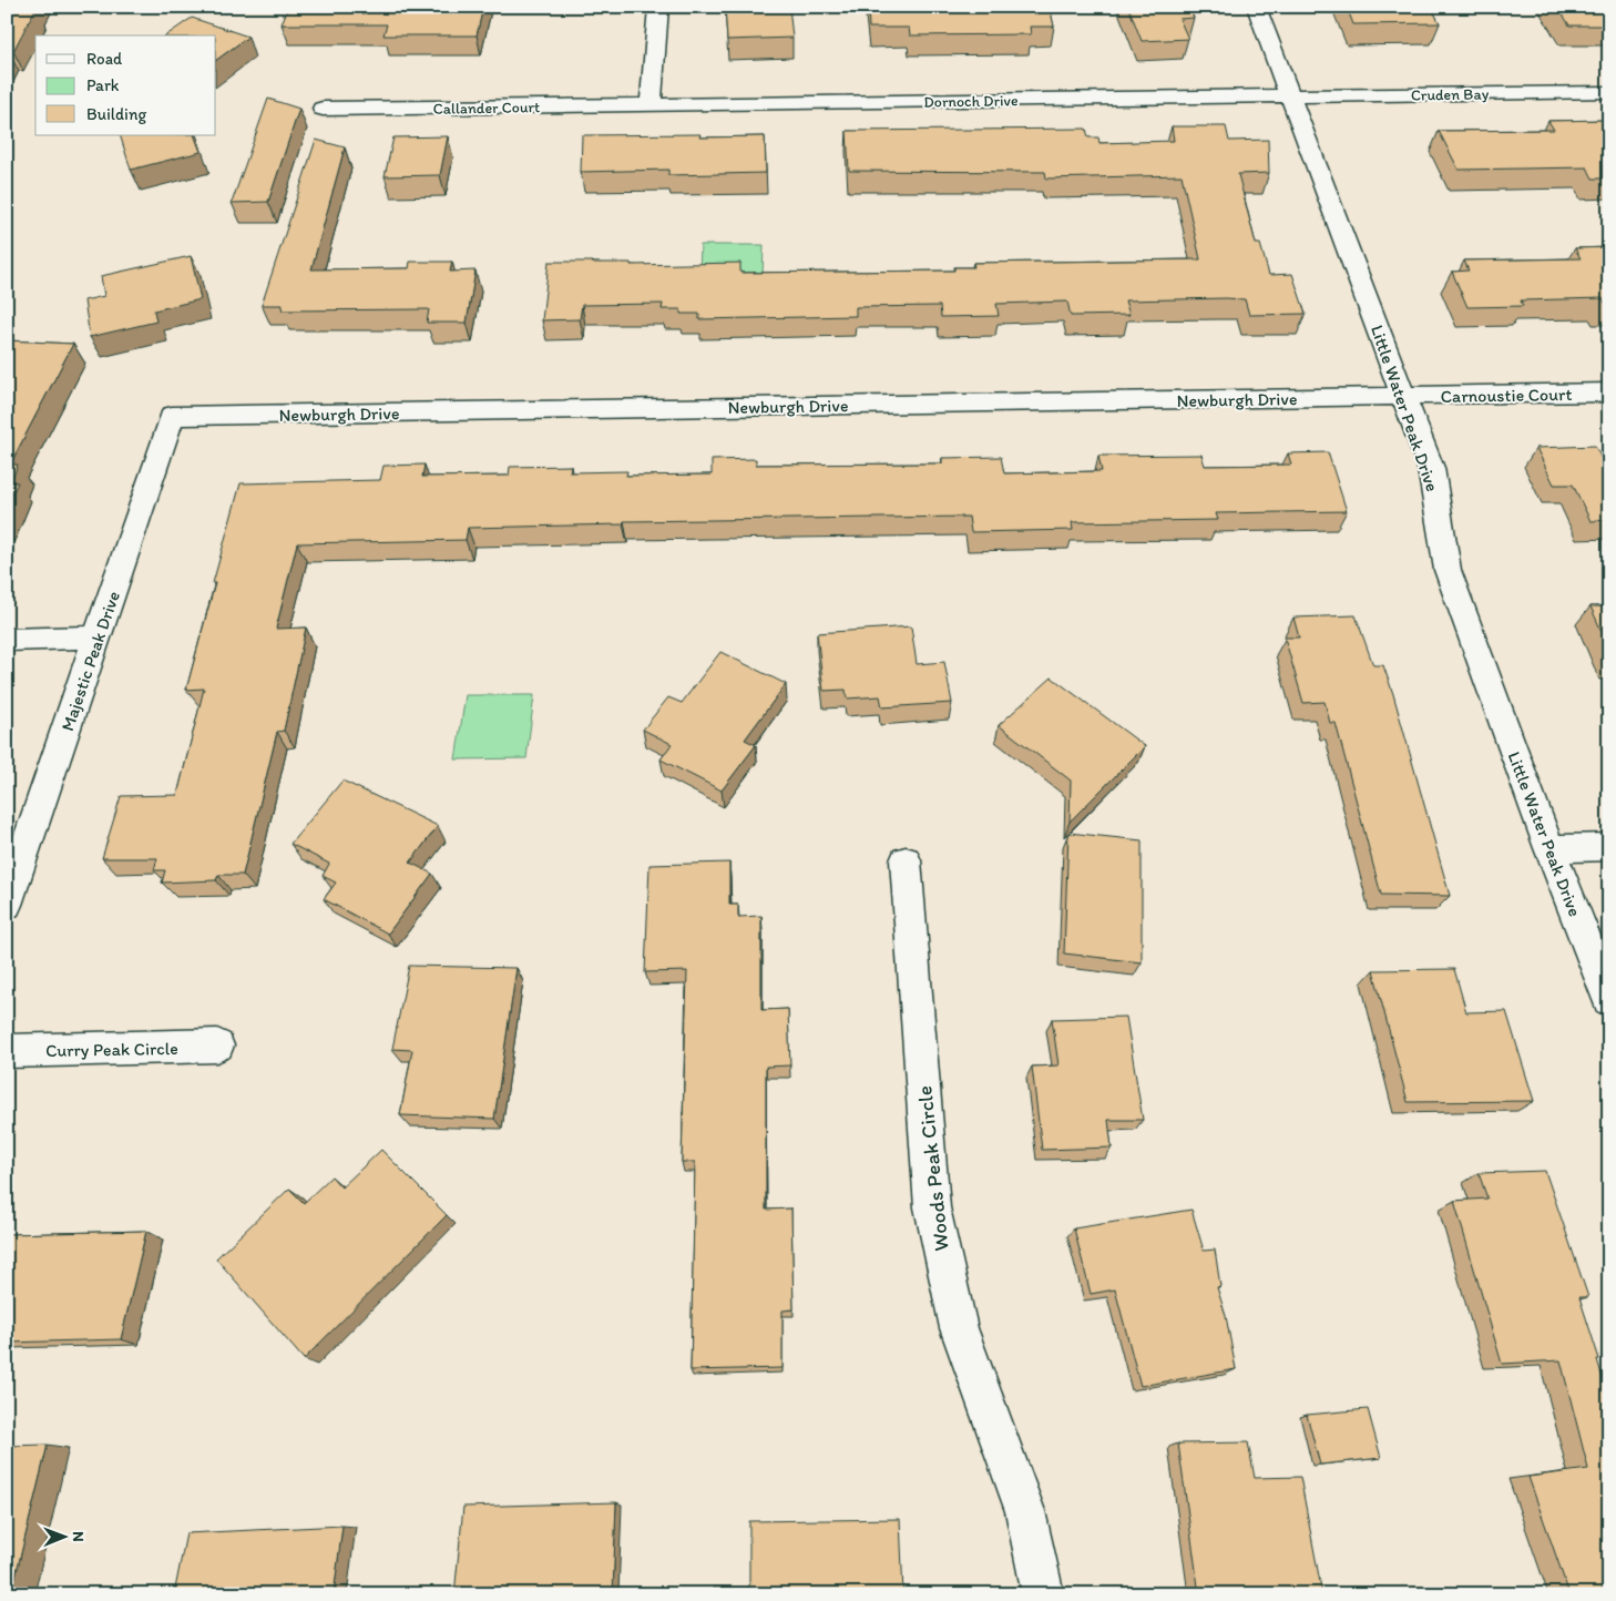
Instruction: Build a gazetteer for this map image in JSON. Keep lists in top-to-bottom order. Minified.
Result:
{"streets":{"street":["Cruden Bay","Dornoch Drive","Callander Court","Carnoustie Court","Newburgh Drive","Little Water Peak Drive","Majestic Peak Drive","Curry Peak Circle","Woods Peak Circle"]},"crossings":[["Cruden Bay","Dornoch Drive"],["Cruden Bay","Little Water Peak Drive"],["Dornoch Drive","Callander Court"],["Dornoch Drive","Little Water Peak Drive"],["Carnoustie Court","Newburgh Drive"],["Carnoustie Court","Little Water Peak Drive"],["Newburgh Drive","Little Water Peak Drive"],["Newburgh Drive","Majestic Peak Drive"]],"legend":["Road","Park","Building"],"north":"right"}
